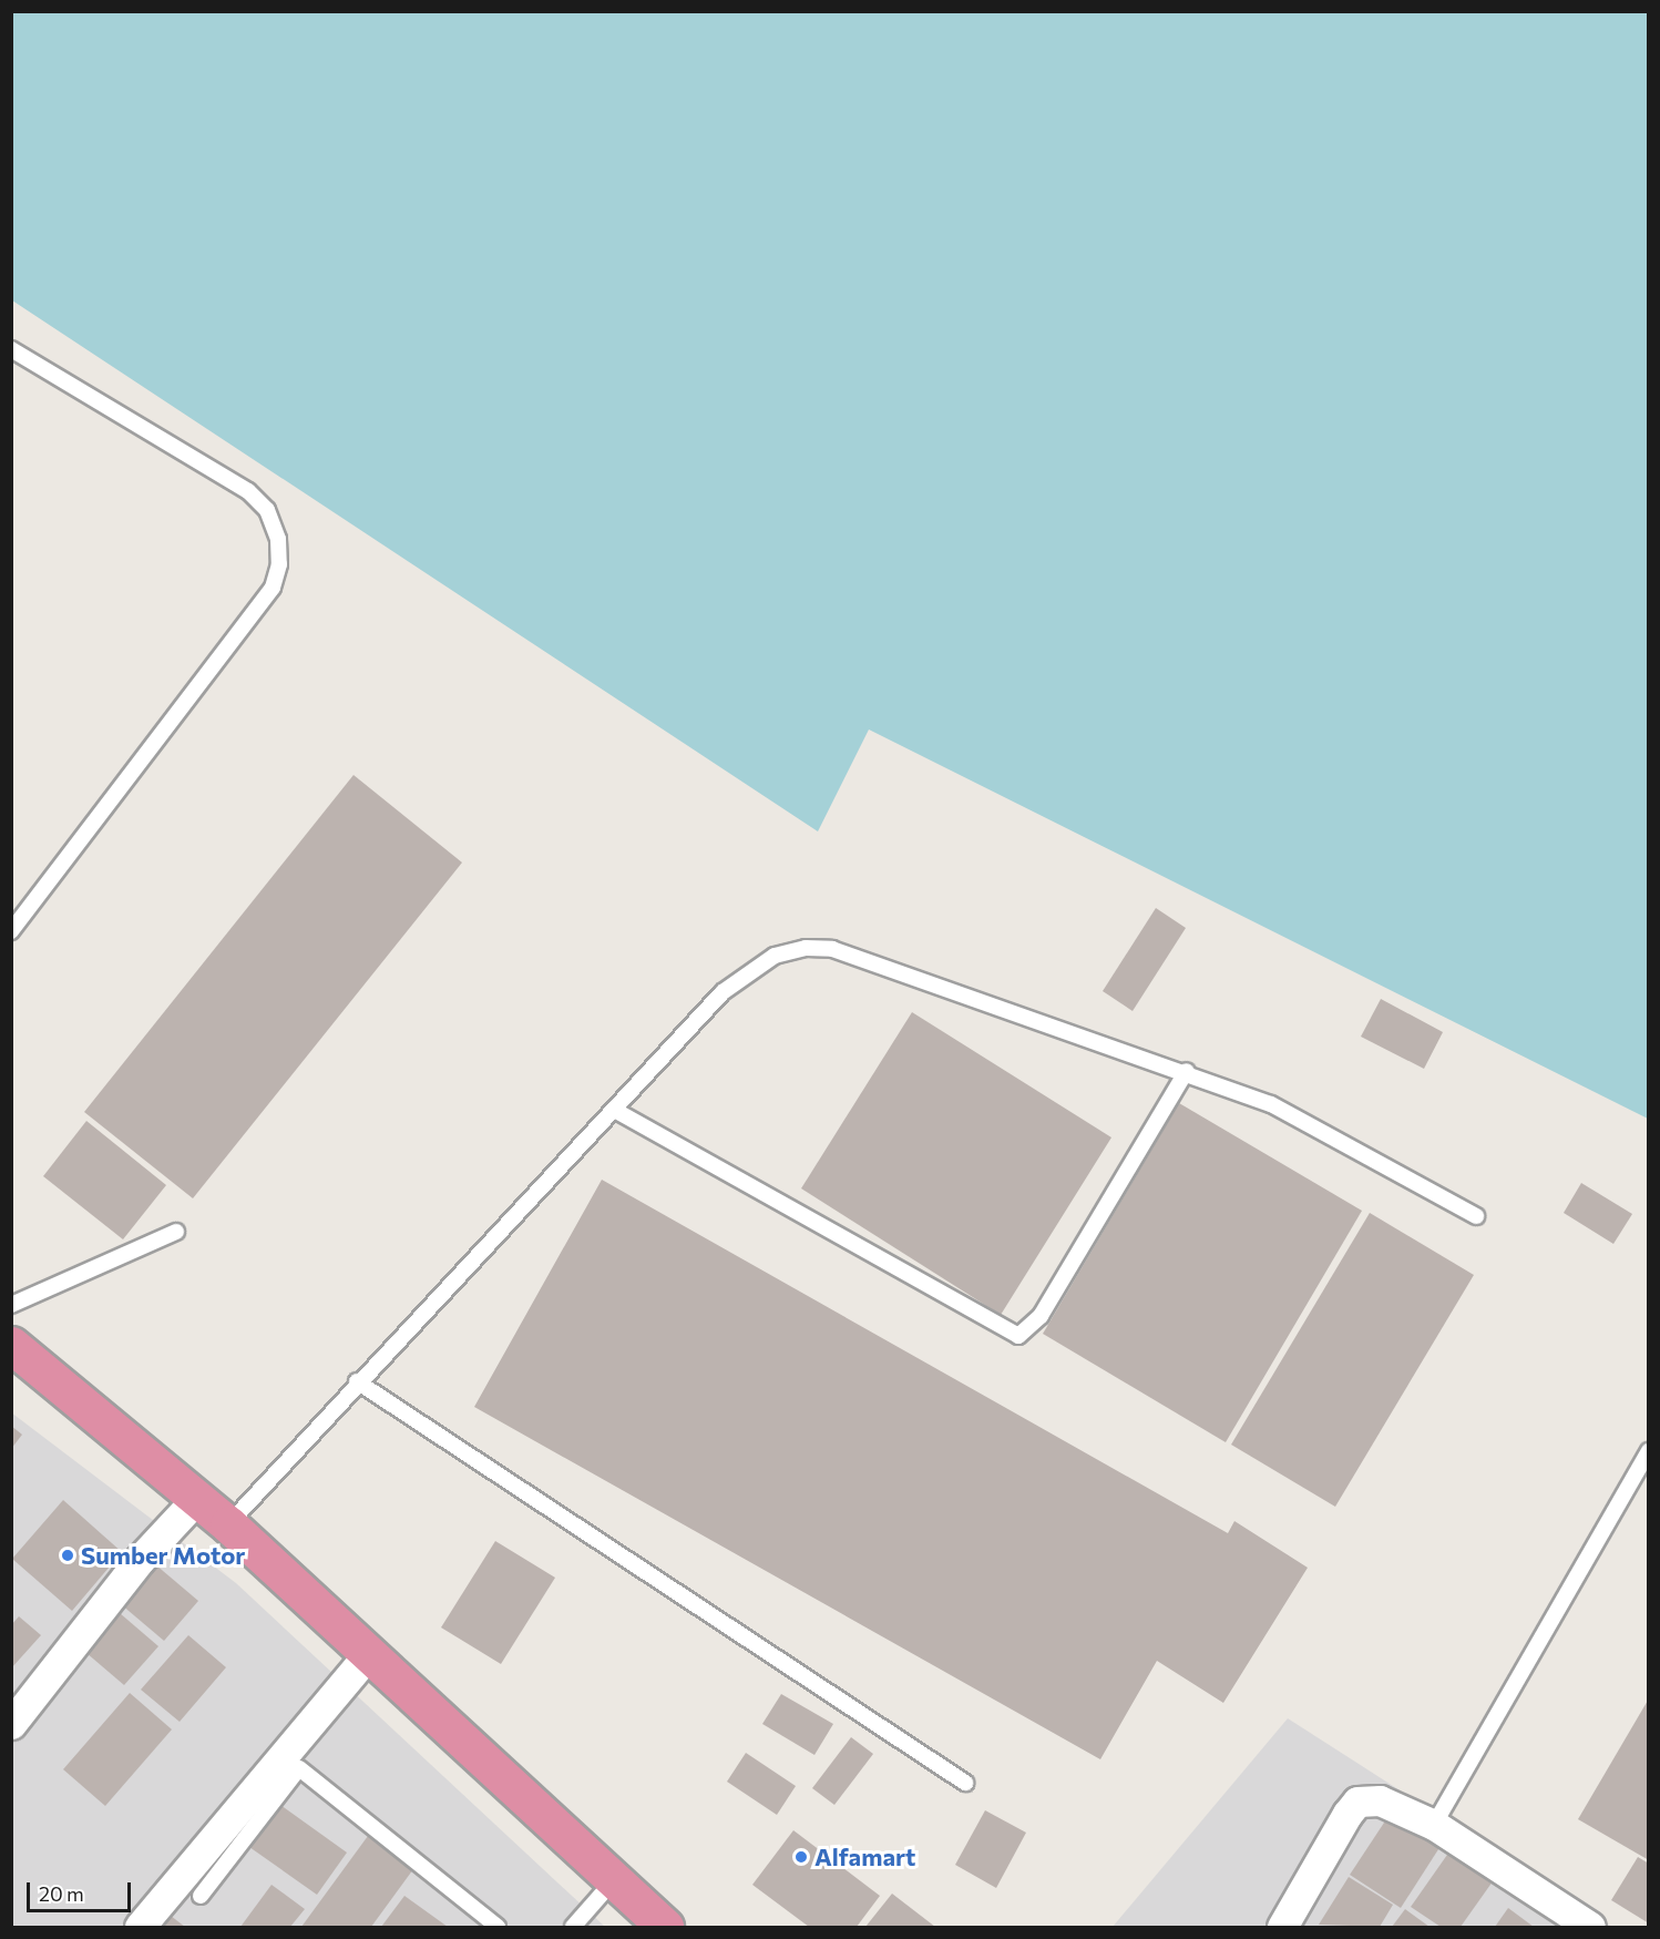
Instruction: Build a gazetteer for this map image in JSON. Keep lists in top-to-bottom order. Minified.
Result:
{"places":["Sumber Motor","Alfamart"],"scale_bar":"20 m"}
